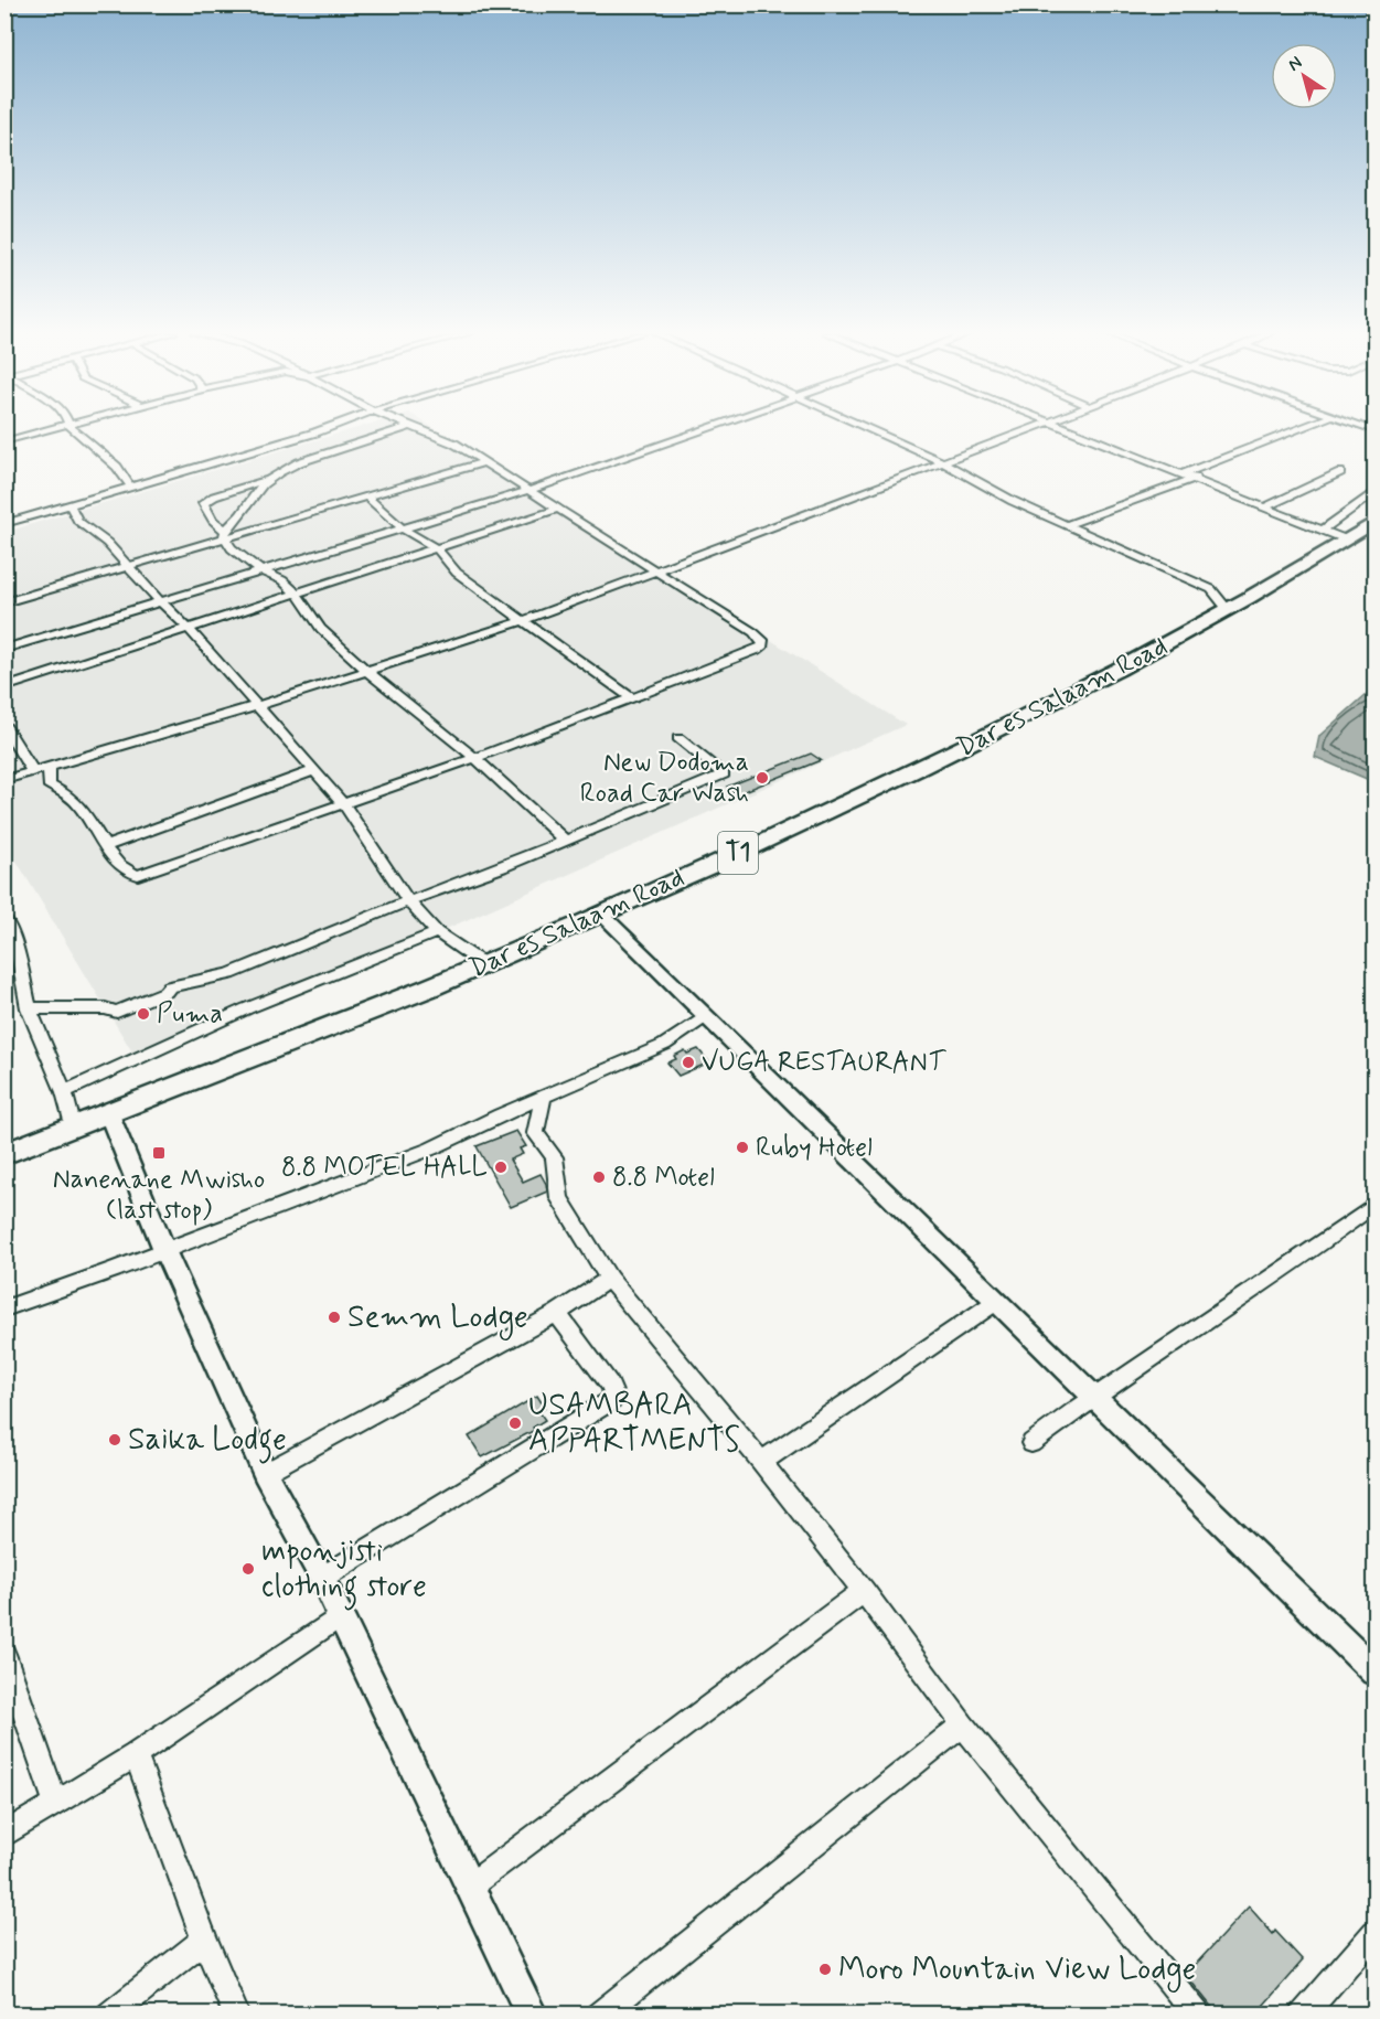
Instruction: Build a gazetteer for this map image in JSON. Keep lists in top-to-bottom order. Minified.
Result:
{"streets":{"highway":["Dar es Salaam Road","T1"]},"places":{"other":["New Dodoma Road Car Wash","Puma","VUGA RESTAURANT","Ruby Hotel","8.8 MOTEL HALL","8.8 Motel","Semm Lodge","USAMBARA APPARTMENTS","Saika Lodge","mponjisti clothing store","Moro Mountain View Lodge"],"transit":["Nanenane Mwisho (last stop)"]},"north":"top left"}
